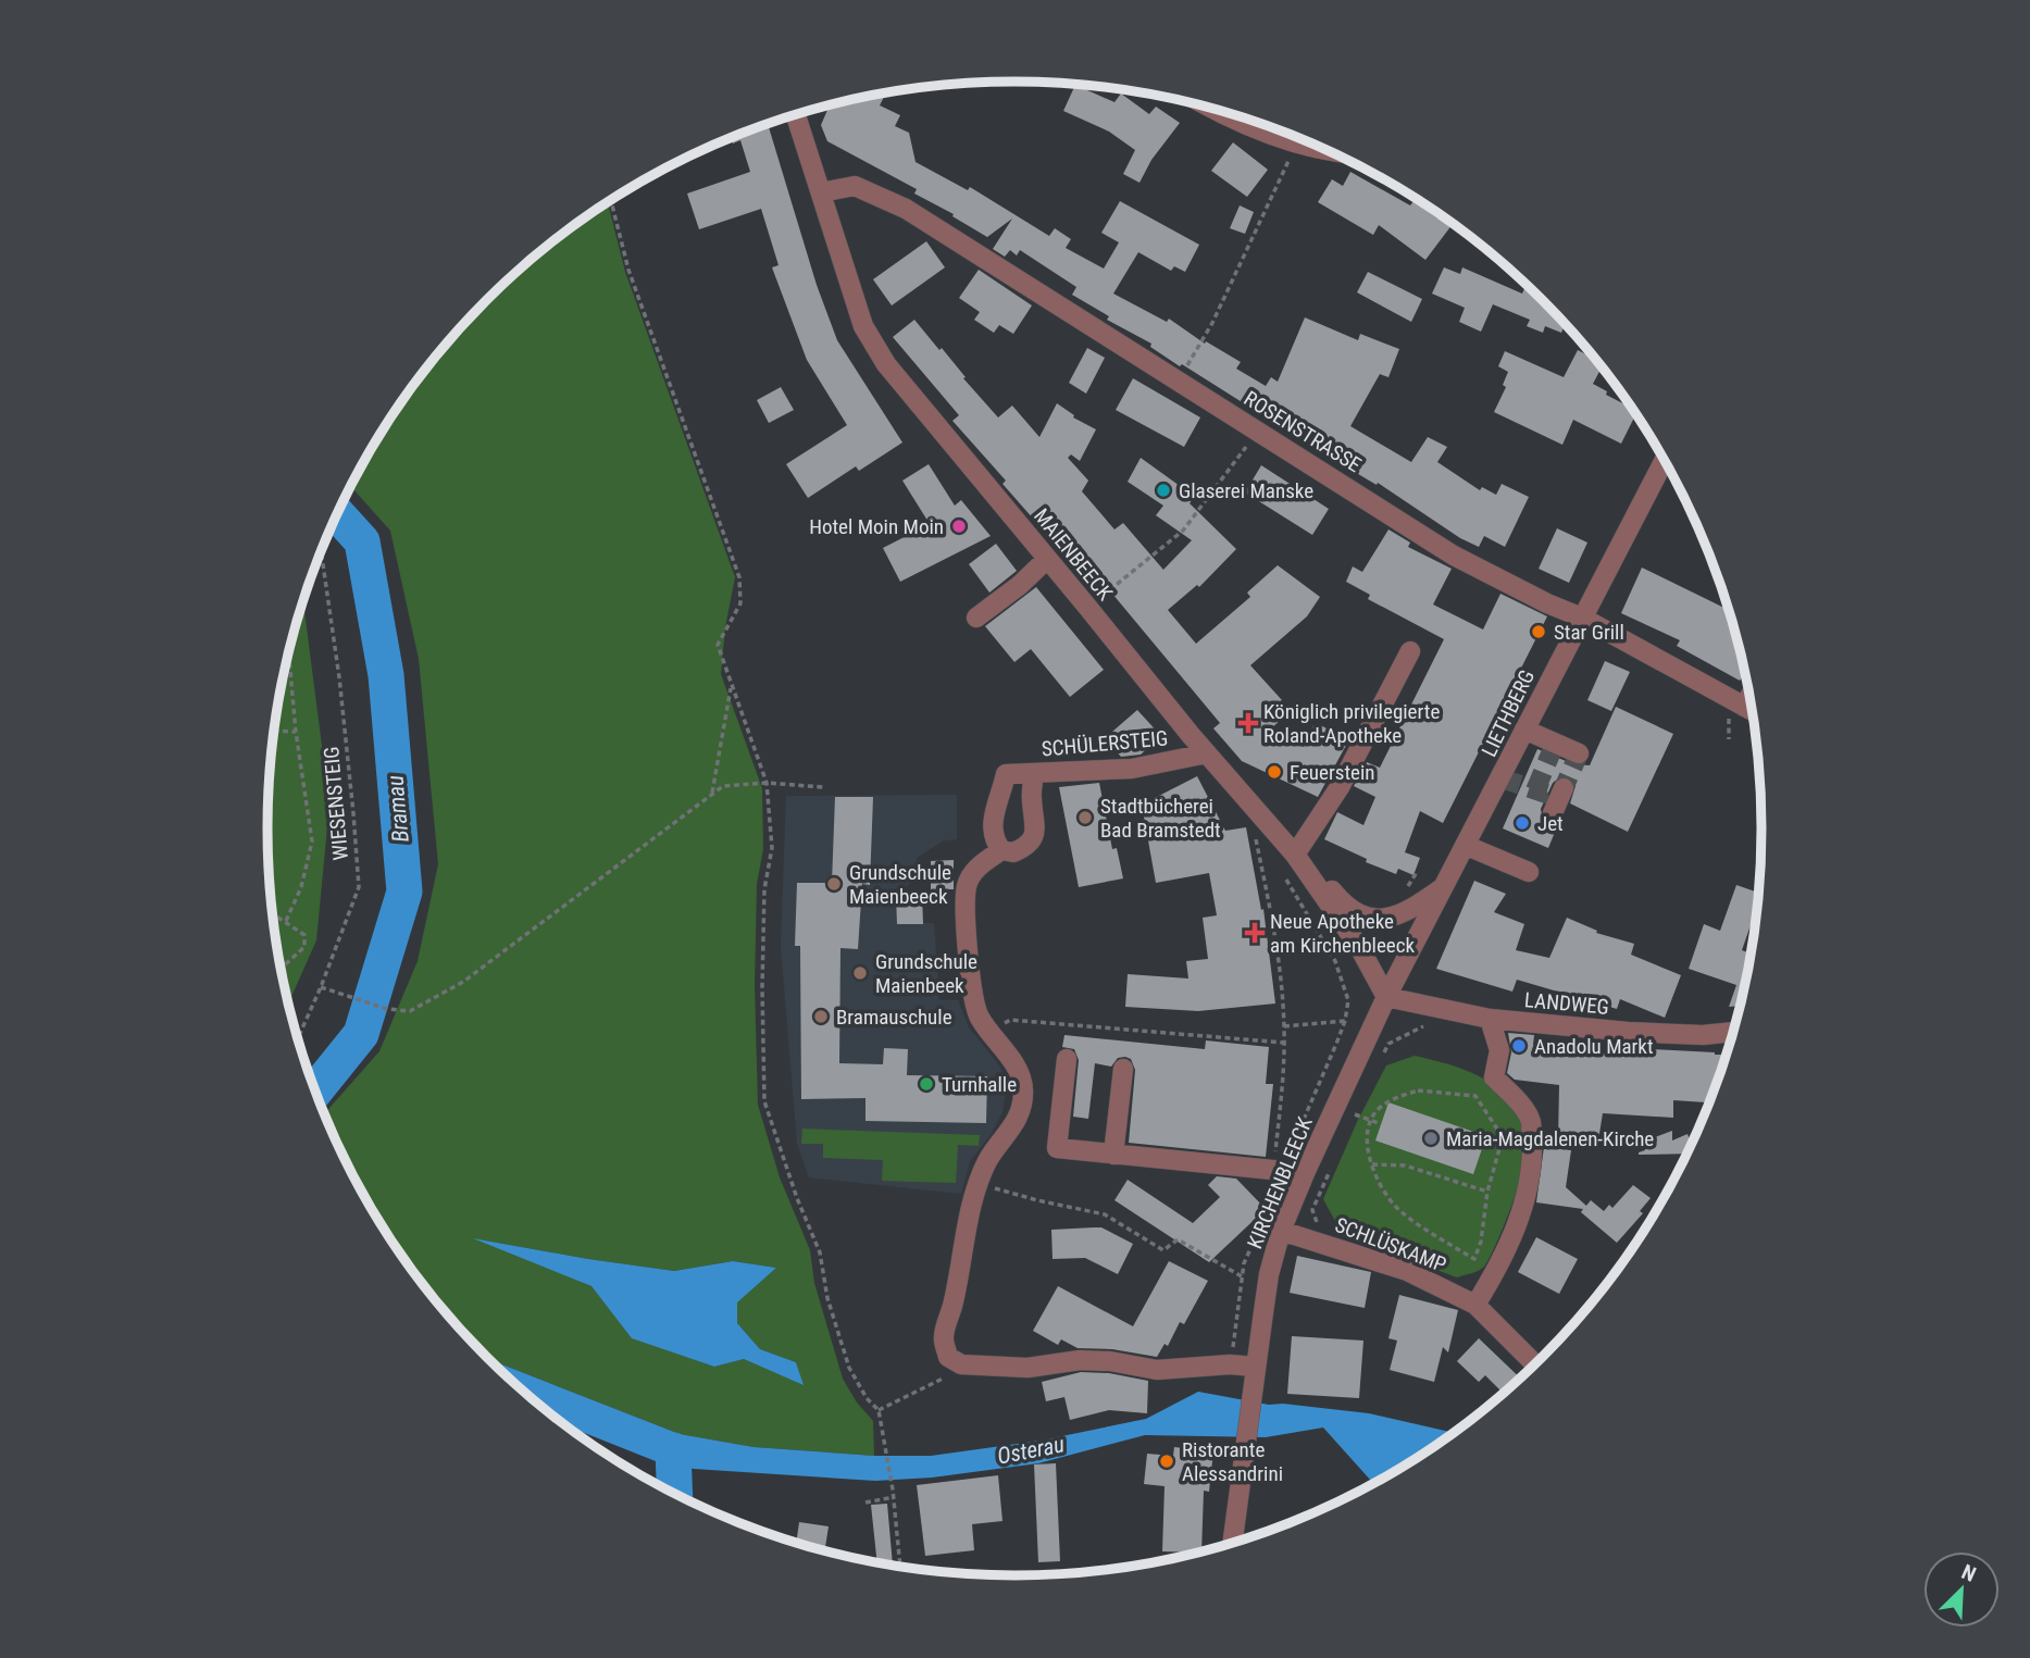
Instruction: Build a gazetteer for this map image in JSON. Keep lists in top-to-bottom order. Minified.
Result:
{"streets":{"street":["ROSENSTRASSE","MAIENBEECK","LIETHBERG","SCHÜLERSTEIG","LANDWEG","KIRCHENBLEECK","SCHLÜSKAMP"],"path":["WIESENSTEIG"]},"crossings":[["ROSENSTRASSE","MAIENBEECK"],["ROSENSTRASSE","LIETHBERG"],["MAIENBEECK","LIETHBERG"],["MAIENBEECK","SCHÜLERSTEIG"],["MAIENBEECK","LANDWEG"],["MAIENBEECK","KIRCHENBLEECK"],["LIETHBERG","LANDWEG"],["LIETHBERG","KIRCHENBLEECK"],["LANDWEG","KIRCHENBLEECK"],["KIRCHENBLEECK","SCHLÜSKAMP"]],"water":["Bramau","Osterau"],"places":{"other":["Glaserei Manske","Hotel Moin Moin","Star Grill","Feuerstein","Stadtbücherei Bad Bramstedt","Jet","Grundschule Maienbeeck","Grundschule Maienbeek","Bramauschule","Anadolu Markt","Turnhalle","Maria-Magdalenen-Kirche","Ristorante Alessandrini"],"health":["Königlich privilegierte Roland-Apotheke","Neue Apotheke am Kirchenbleeck"]},"north":"top right"}
